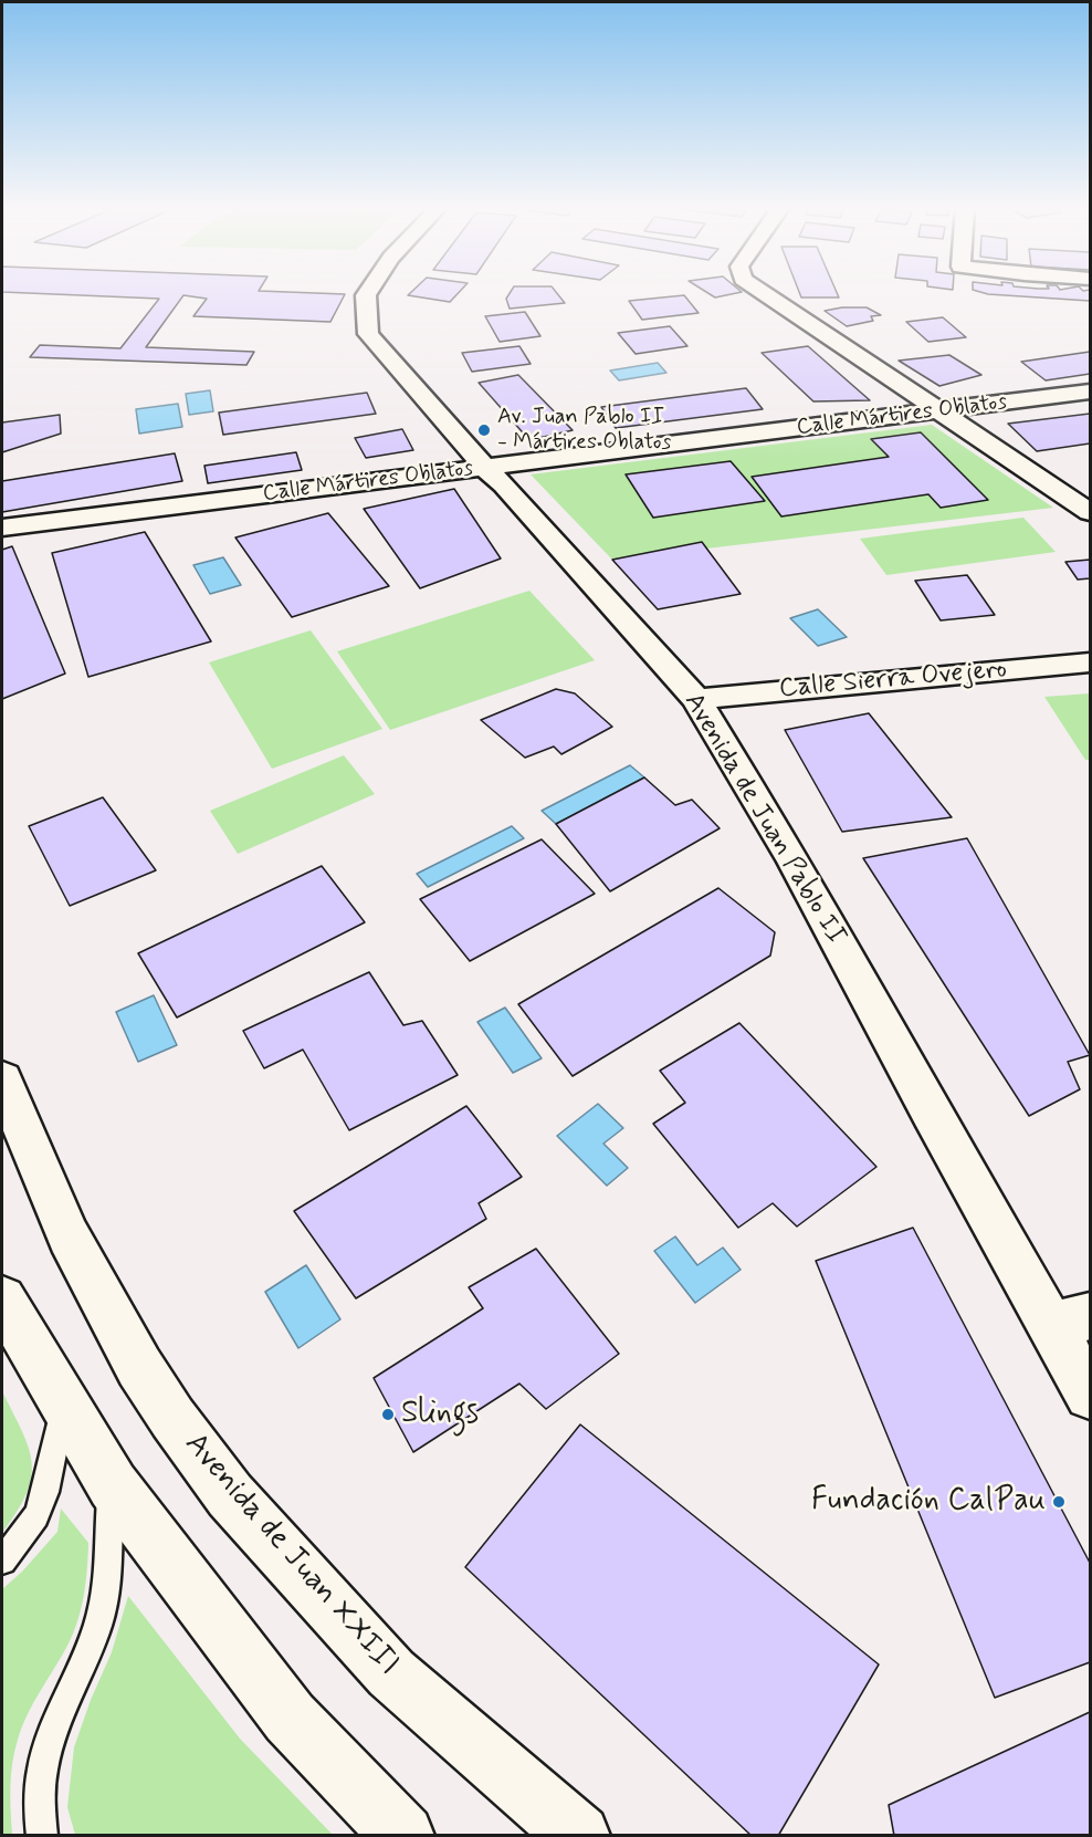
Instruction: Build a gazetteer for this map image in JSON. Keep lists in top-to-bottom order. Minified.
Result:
{"streets":{"street":["Calle Mártires Oblatos","Calle Sierra Ovejero","Avenida de Juan Pablo II","Avenida de Juan XXIII"]},"crossings":[["Calle Mártires Oblatos","Avenida de Juan Pablo II"],["Calle Sierra Ovejero","Avenida de Juan Pablo II"]],"places":["Av. Juan Pablo II - Mártires Oblatos","Slings","Fundación CalPau"]}
